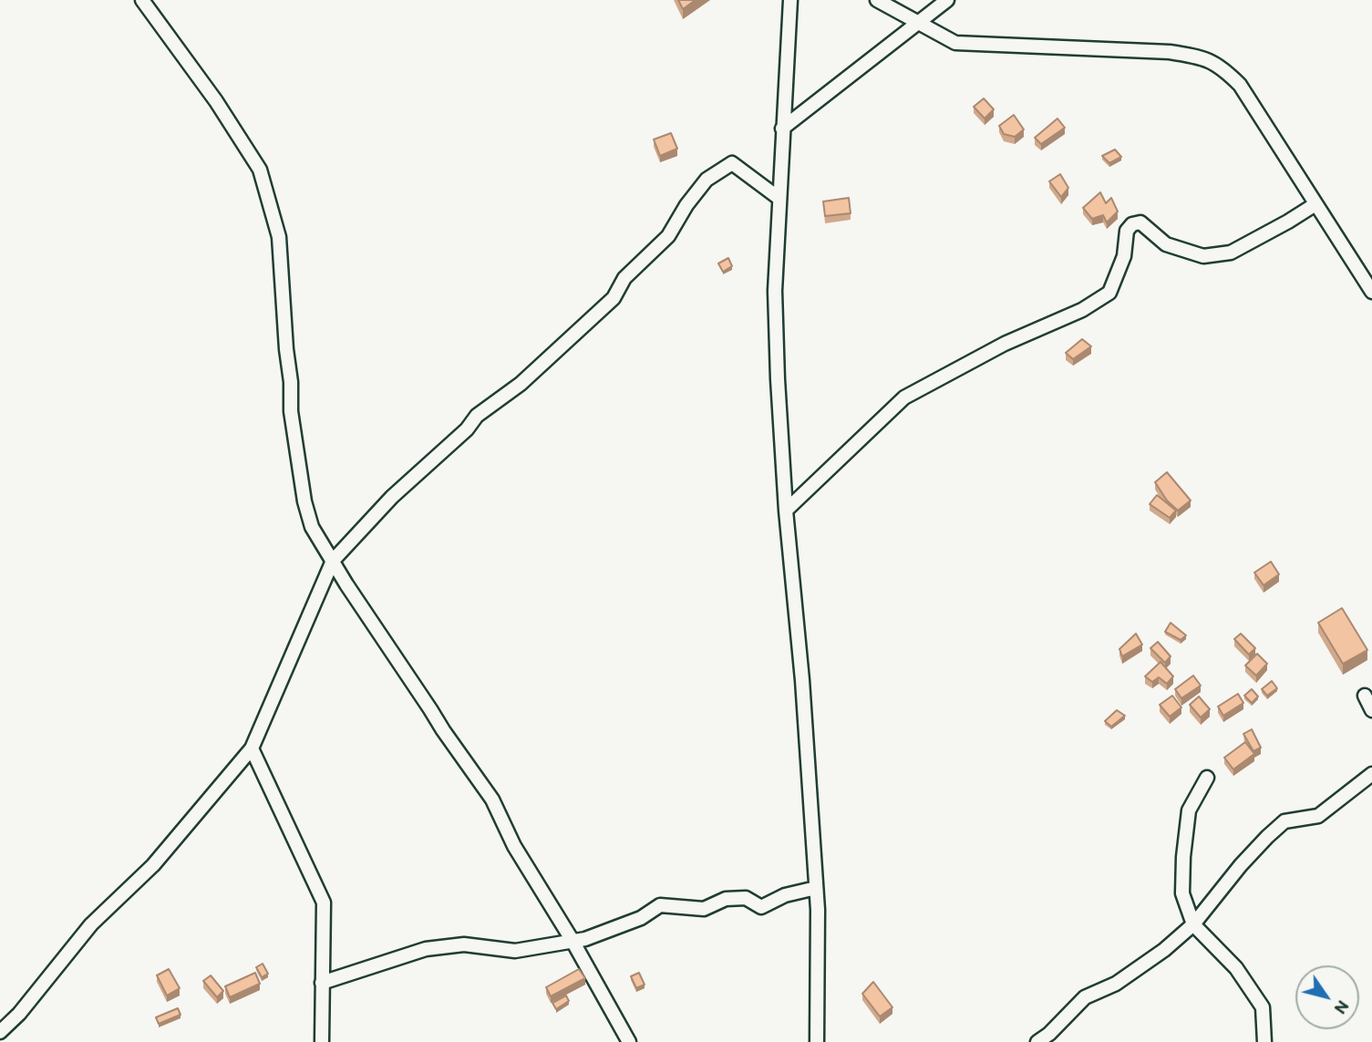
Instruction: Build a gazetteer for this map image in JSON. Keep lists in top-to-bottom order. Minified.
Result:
{"north":"bottom right"}
